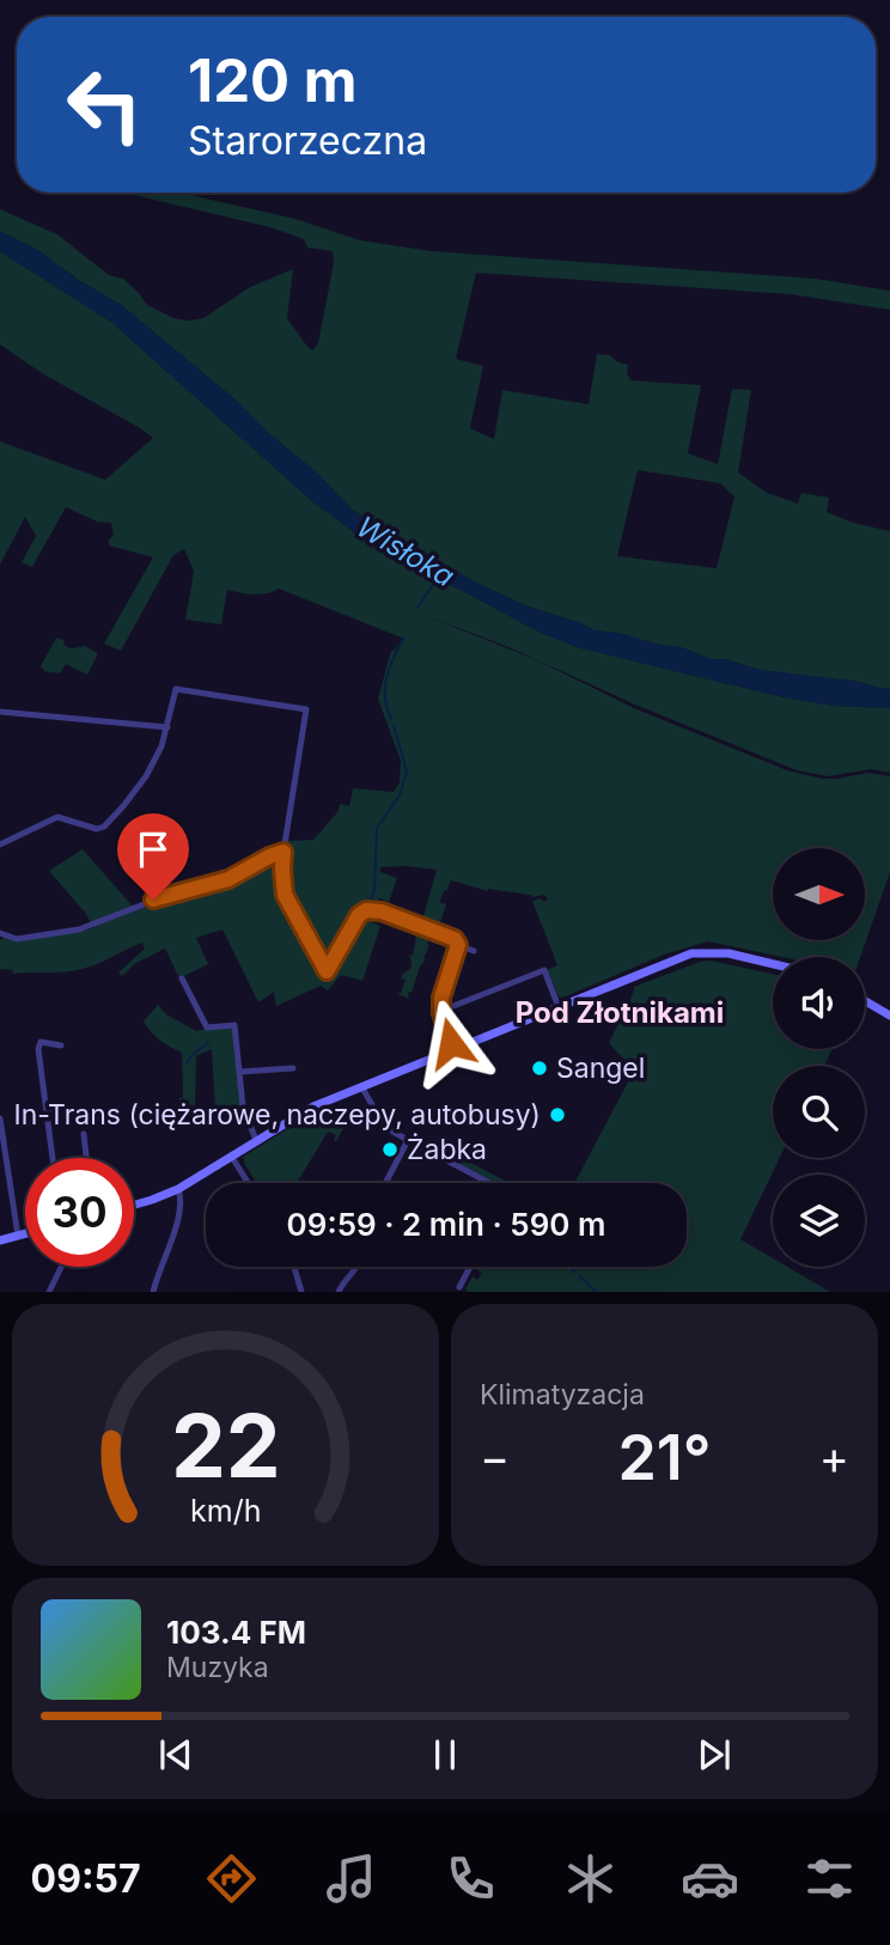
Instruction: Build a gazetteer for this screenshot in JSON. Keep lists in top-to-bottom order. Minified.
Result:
{"districts":["Pod Złotnikami"],"water":["Wisłoka"],"places":["Sangel","In-Trans (ciężarowe, naczepy, autobusy)","Żabka"],"north":"right","page":{"turn":["120 m","Starorzeczna"],"limit":"30","trip":"09:59 · 2 min · 590 m","tile":"Klimatyzacja","heat":["−","21°","+"],"song":["103.4 FM","Muzyka"],"tabs":"09:57","gauge":["22","km/h"]}}
